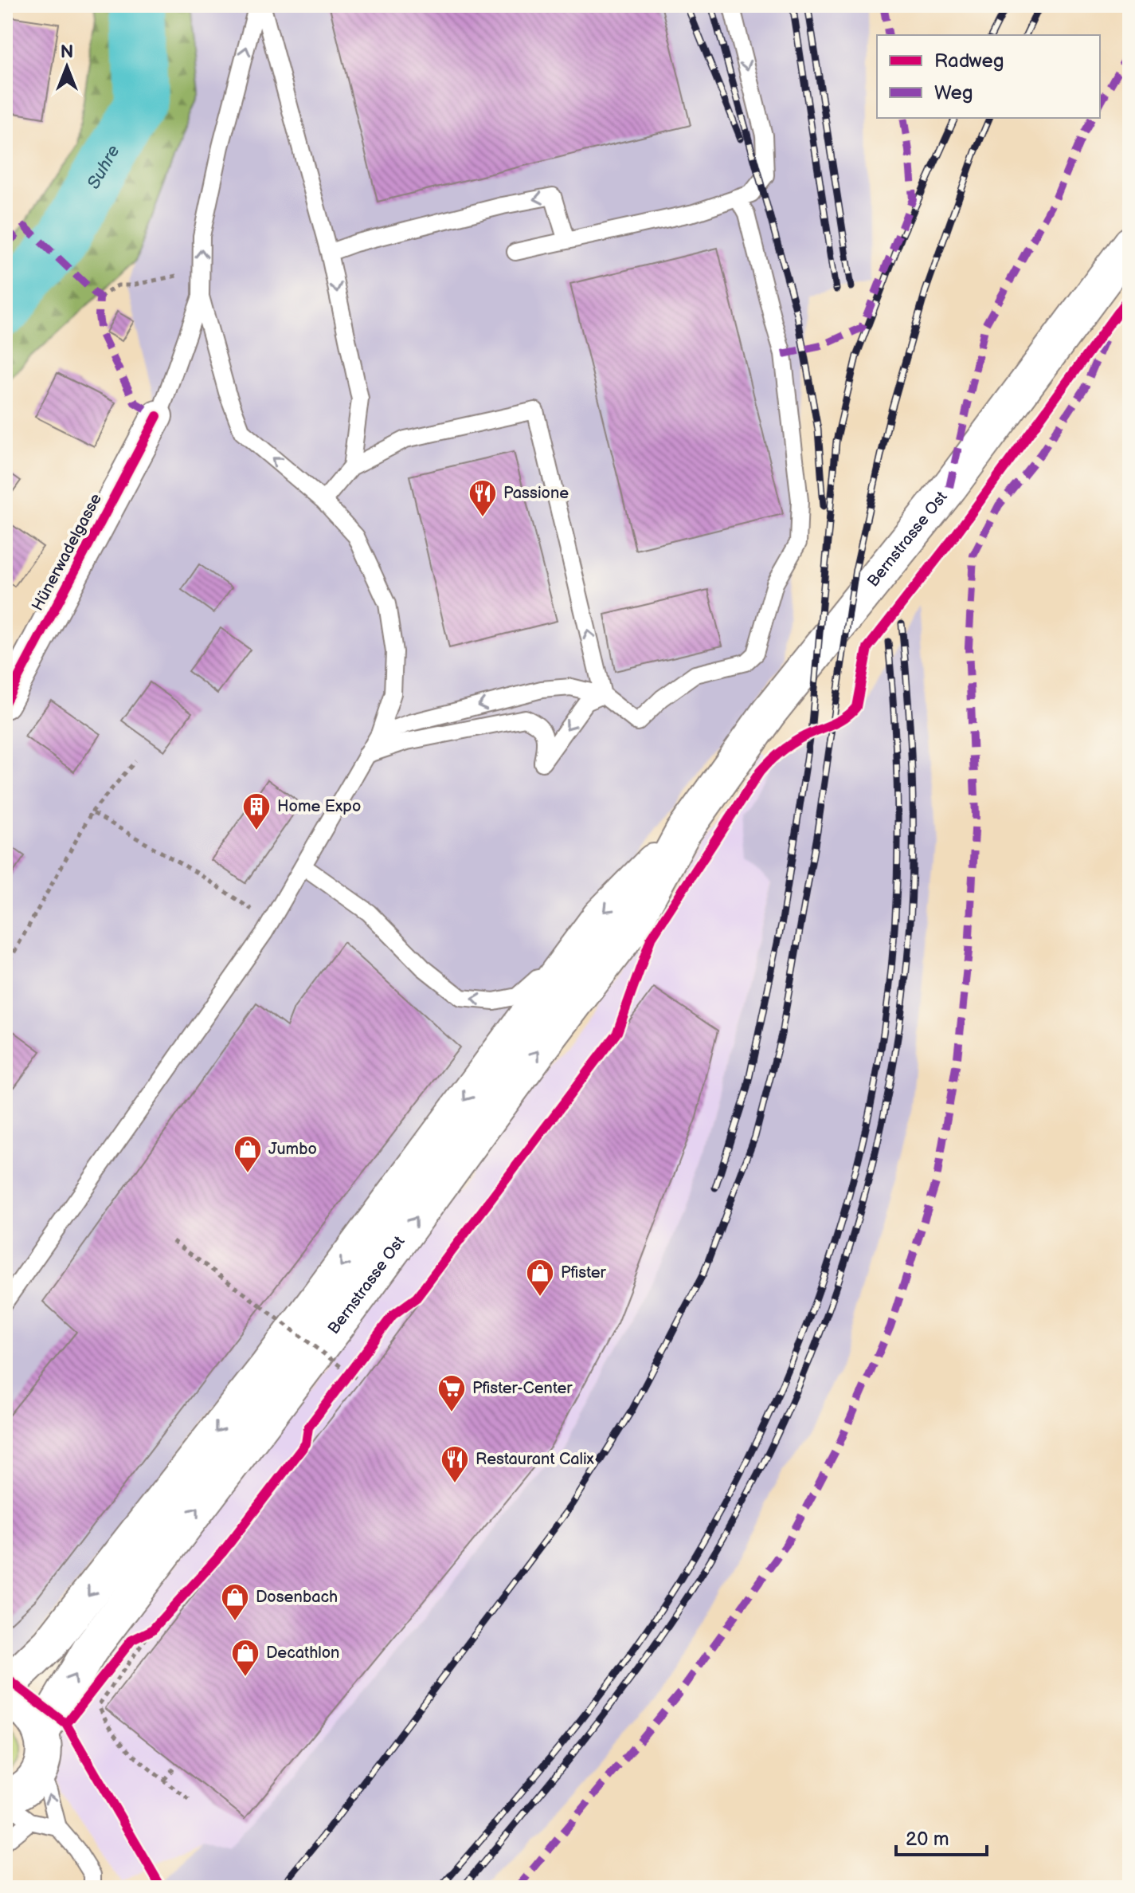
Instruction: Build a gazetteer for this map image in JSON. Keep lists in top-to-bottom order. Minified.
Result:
{"streets":{"main road":["Bernstrasse Ost"],"street":["Hünerwadelgasse"]},"water":["Suhre"],"places":{"restaurant":["Passione","Restaurant Calix"],"building":["Home Expo"],"shop":["Jumbo","Pfister","Dosenbach","Decathlon"],"supermarket":["Pfister-Center"]},"legend":["Radweg","Weg"],"scale_bar":"20 m","north":"top"}
